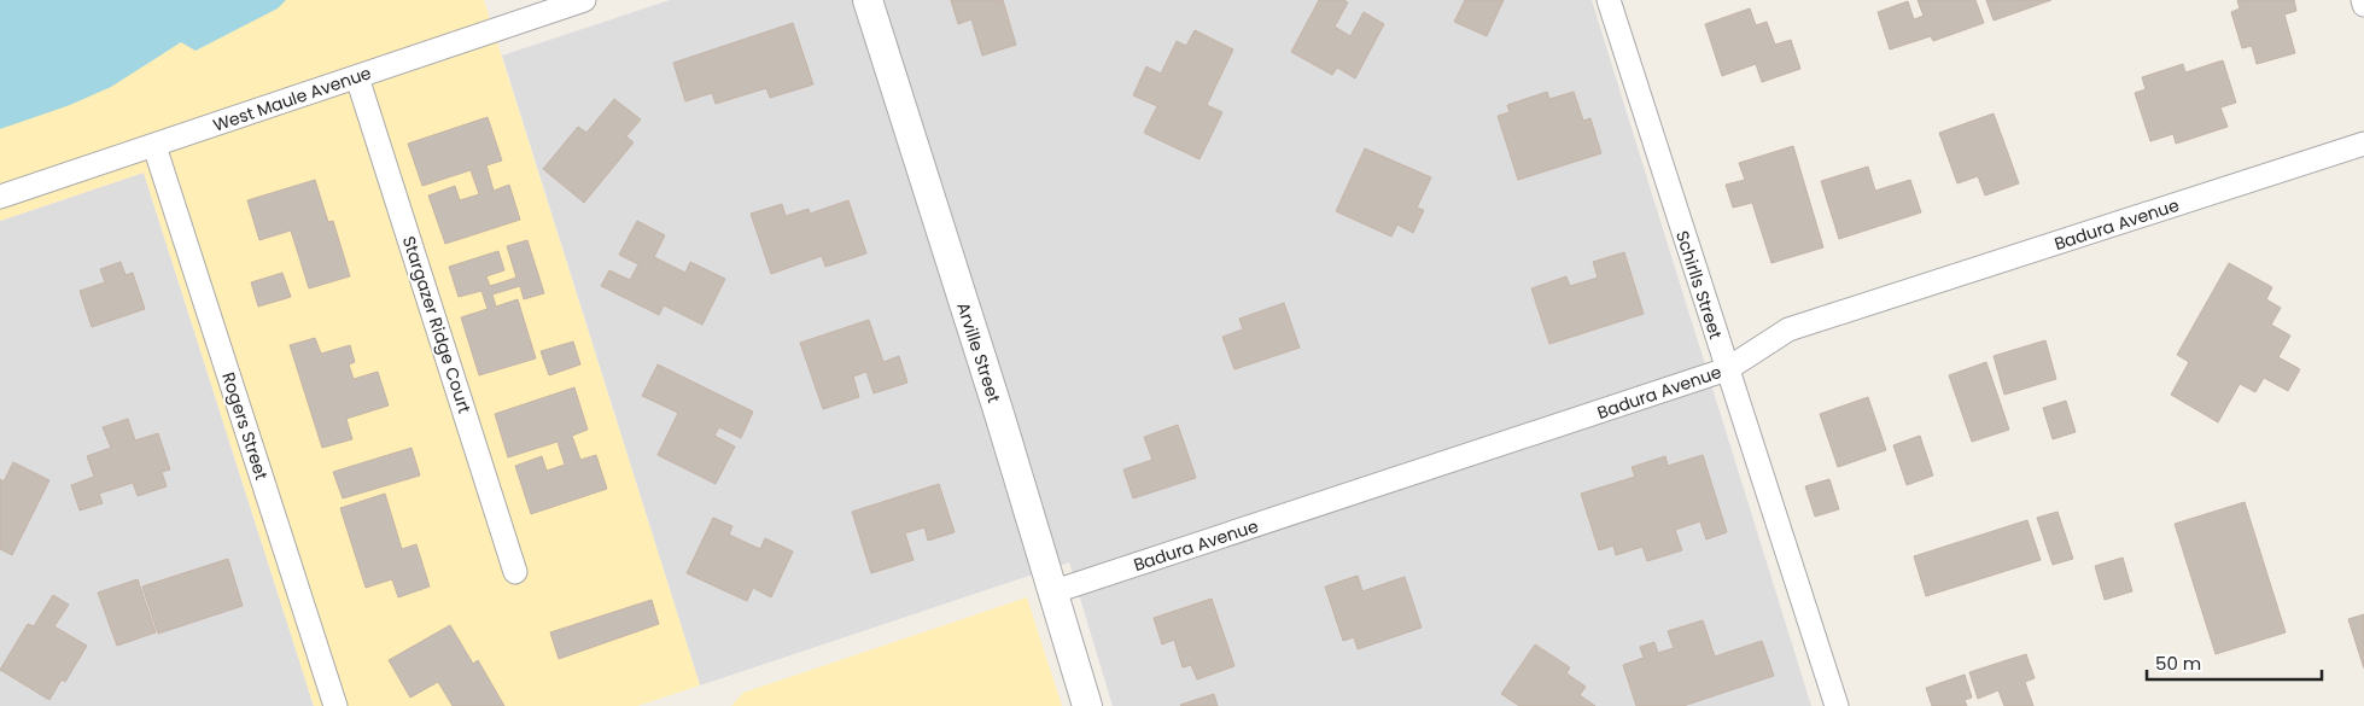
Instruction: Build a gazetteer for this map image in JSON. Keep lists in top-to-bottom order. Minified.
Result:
{"streets":{"street":["West Maule Avenue","Badura Avenue","Schirlls Street","Stargazer Ridge Court","Arville Street","Rogers Street"]},"crossings":[["West Maule Avenue","Stargazer Ridge Court"],["West Maule Avenue","Rogers Street"],["Badura Avenue","Schirlls Street"],["Badura Avenue","Arville Street"]],"scale_bar":"50 m"}
